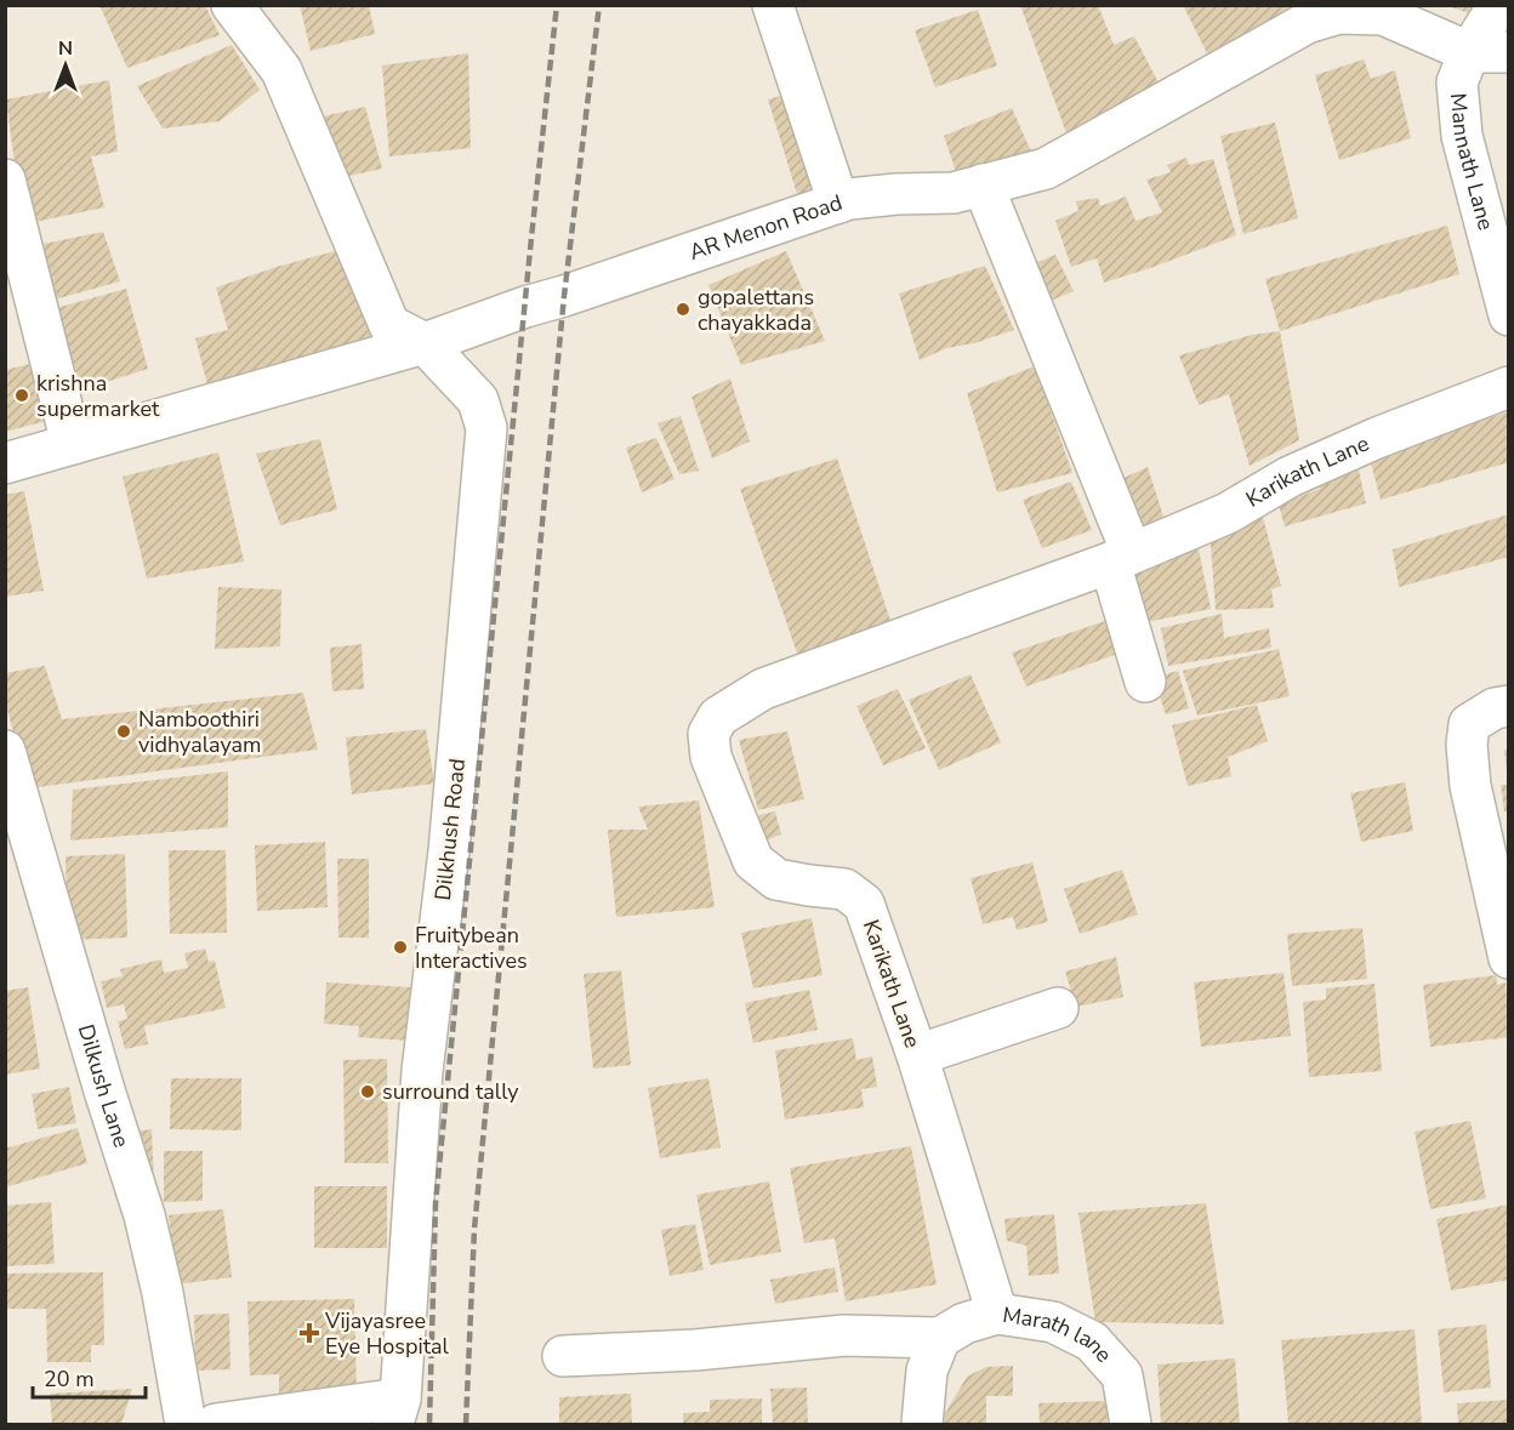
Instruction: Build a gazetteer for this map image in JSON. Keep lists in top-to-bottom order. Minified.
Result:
{"streets":{"street":["Mannath Lane","AR Menon Road","Karikath Lane","Dilkhush Road","Dilkush Lane","Marath lane"]},"crossings":[["Mannath Lane","AR Menon Road"],["AR Menon Road","Dilkhush Road"],["Karikath Lane","Marath lane"]],"places":{"other":["gopalettans chayakkada","krishna supermarket","Namboothiri vidhyalayam","Fruitybean Interactives","surround tally"],"health":["Vijayasree Eye Hospital"]},"scale_bar":"20 m","north":"top"}
